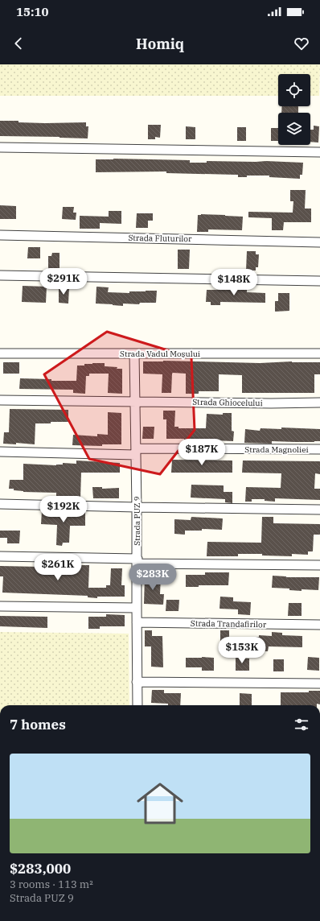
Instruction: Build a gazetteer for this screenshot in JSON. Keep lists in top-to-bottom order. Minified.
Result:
{"streets":{"street":["Strada Fluturilor","Strada Vadul Moșului","Strada Ghiocelului","Strada Magnoliei","Strada PUZ 9","Strada Trandafirilor"]},"crossings":[["Strada Vadul Moșului","Strada PUZ 9"],["Strada Ghiocelului","Strada PUZ 9"],["Strada Magnoliei","Strada PUZ 9"],["Strada PUZ 9","Strada Trandafirilor"]],"page":{"status":"15:10","header":"Homiq","price":["$291K","$148K","$187K","$192K","$261K","$283K","$153K"],"heading":"7 homes","list":[{"name":"$283,000","note":"3 rooms · 113 m² · Strada PUZ 9"}]}}
